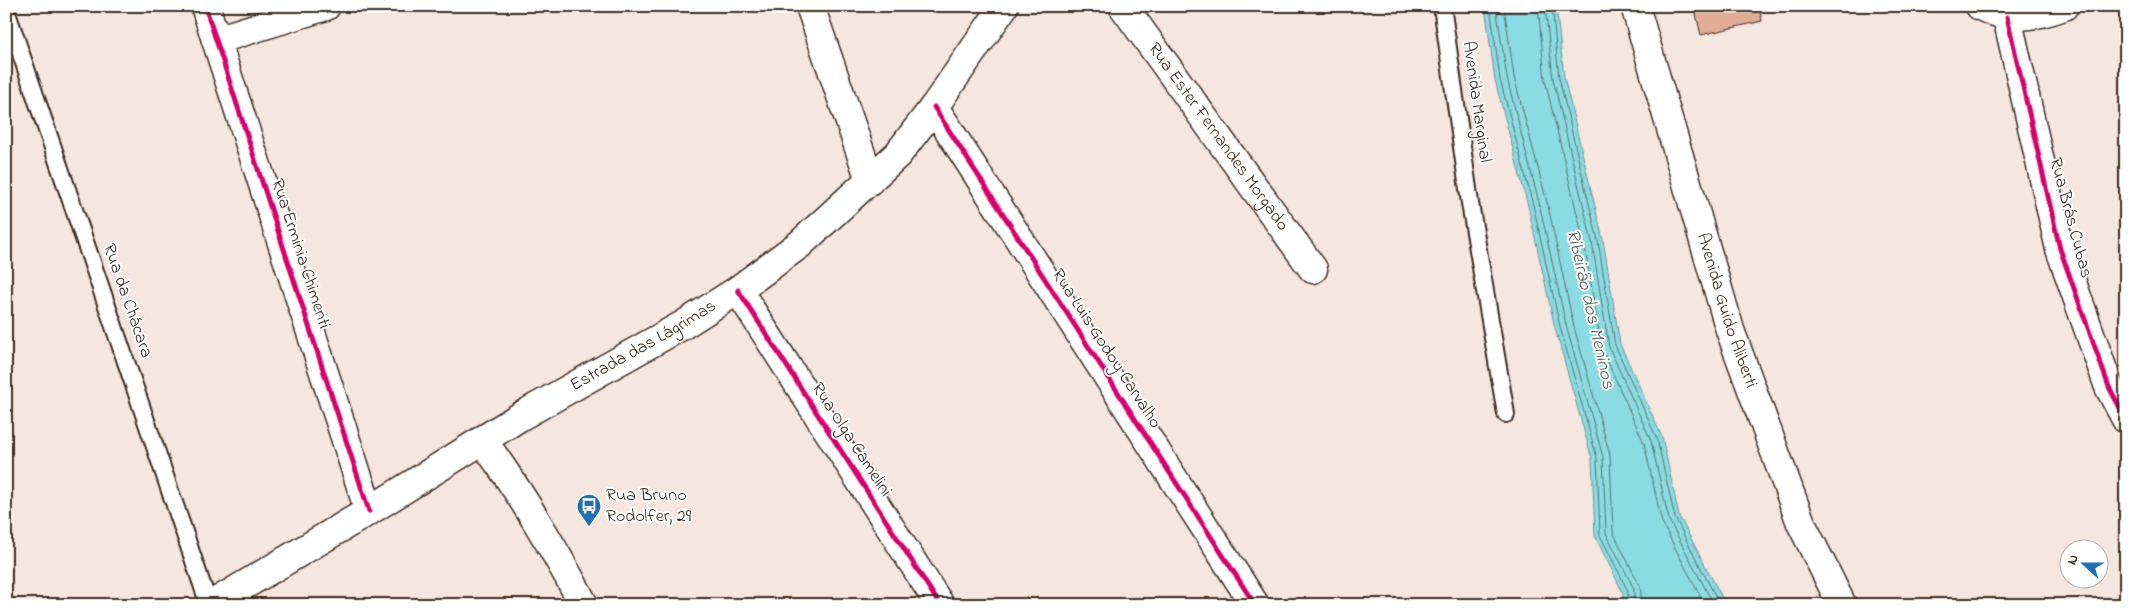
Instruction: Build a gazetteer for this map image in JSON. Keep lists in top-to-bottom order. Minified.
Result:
{"streets":{"street":["Rua Ester Fernandes Morgado","Rua Brás Cubas","Rua Erminia Chimenti","Avenida Guido Aliberti","Estrada das Lágrimas","Rua Luis Godoy Carvalho","Rua Olga Camelini"],"lane":["Avenida Marginal","Rua da Chácara"]},"crossings":[["Rua Erminia Chimenti","Estrada das Lágrimas"],["Rua da Chácara","Estrada das Lágrimas"],["Estrada das Lágrimas","Rua Luis Godoy Carvalho"],["Estrada das Lágrimas","Rua Olga Camelini"]],"water":["Ribeirão dos Meninos"],"places":{"bus stop":["Rua Bruno Rodolfer, 29"]},"north":"left"}
